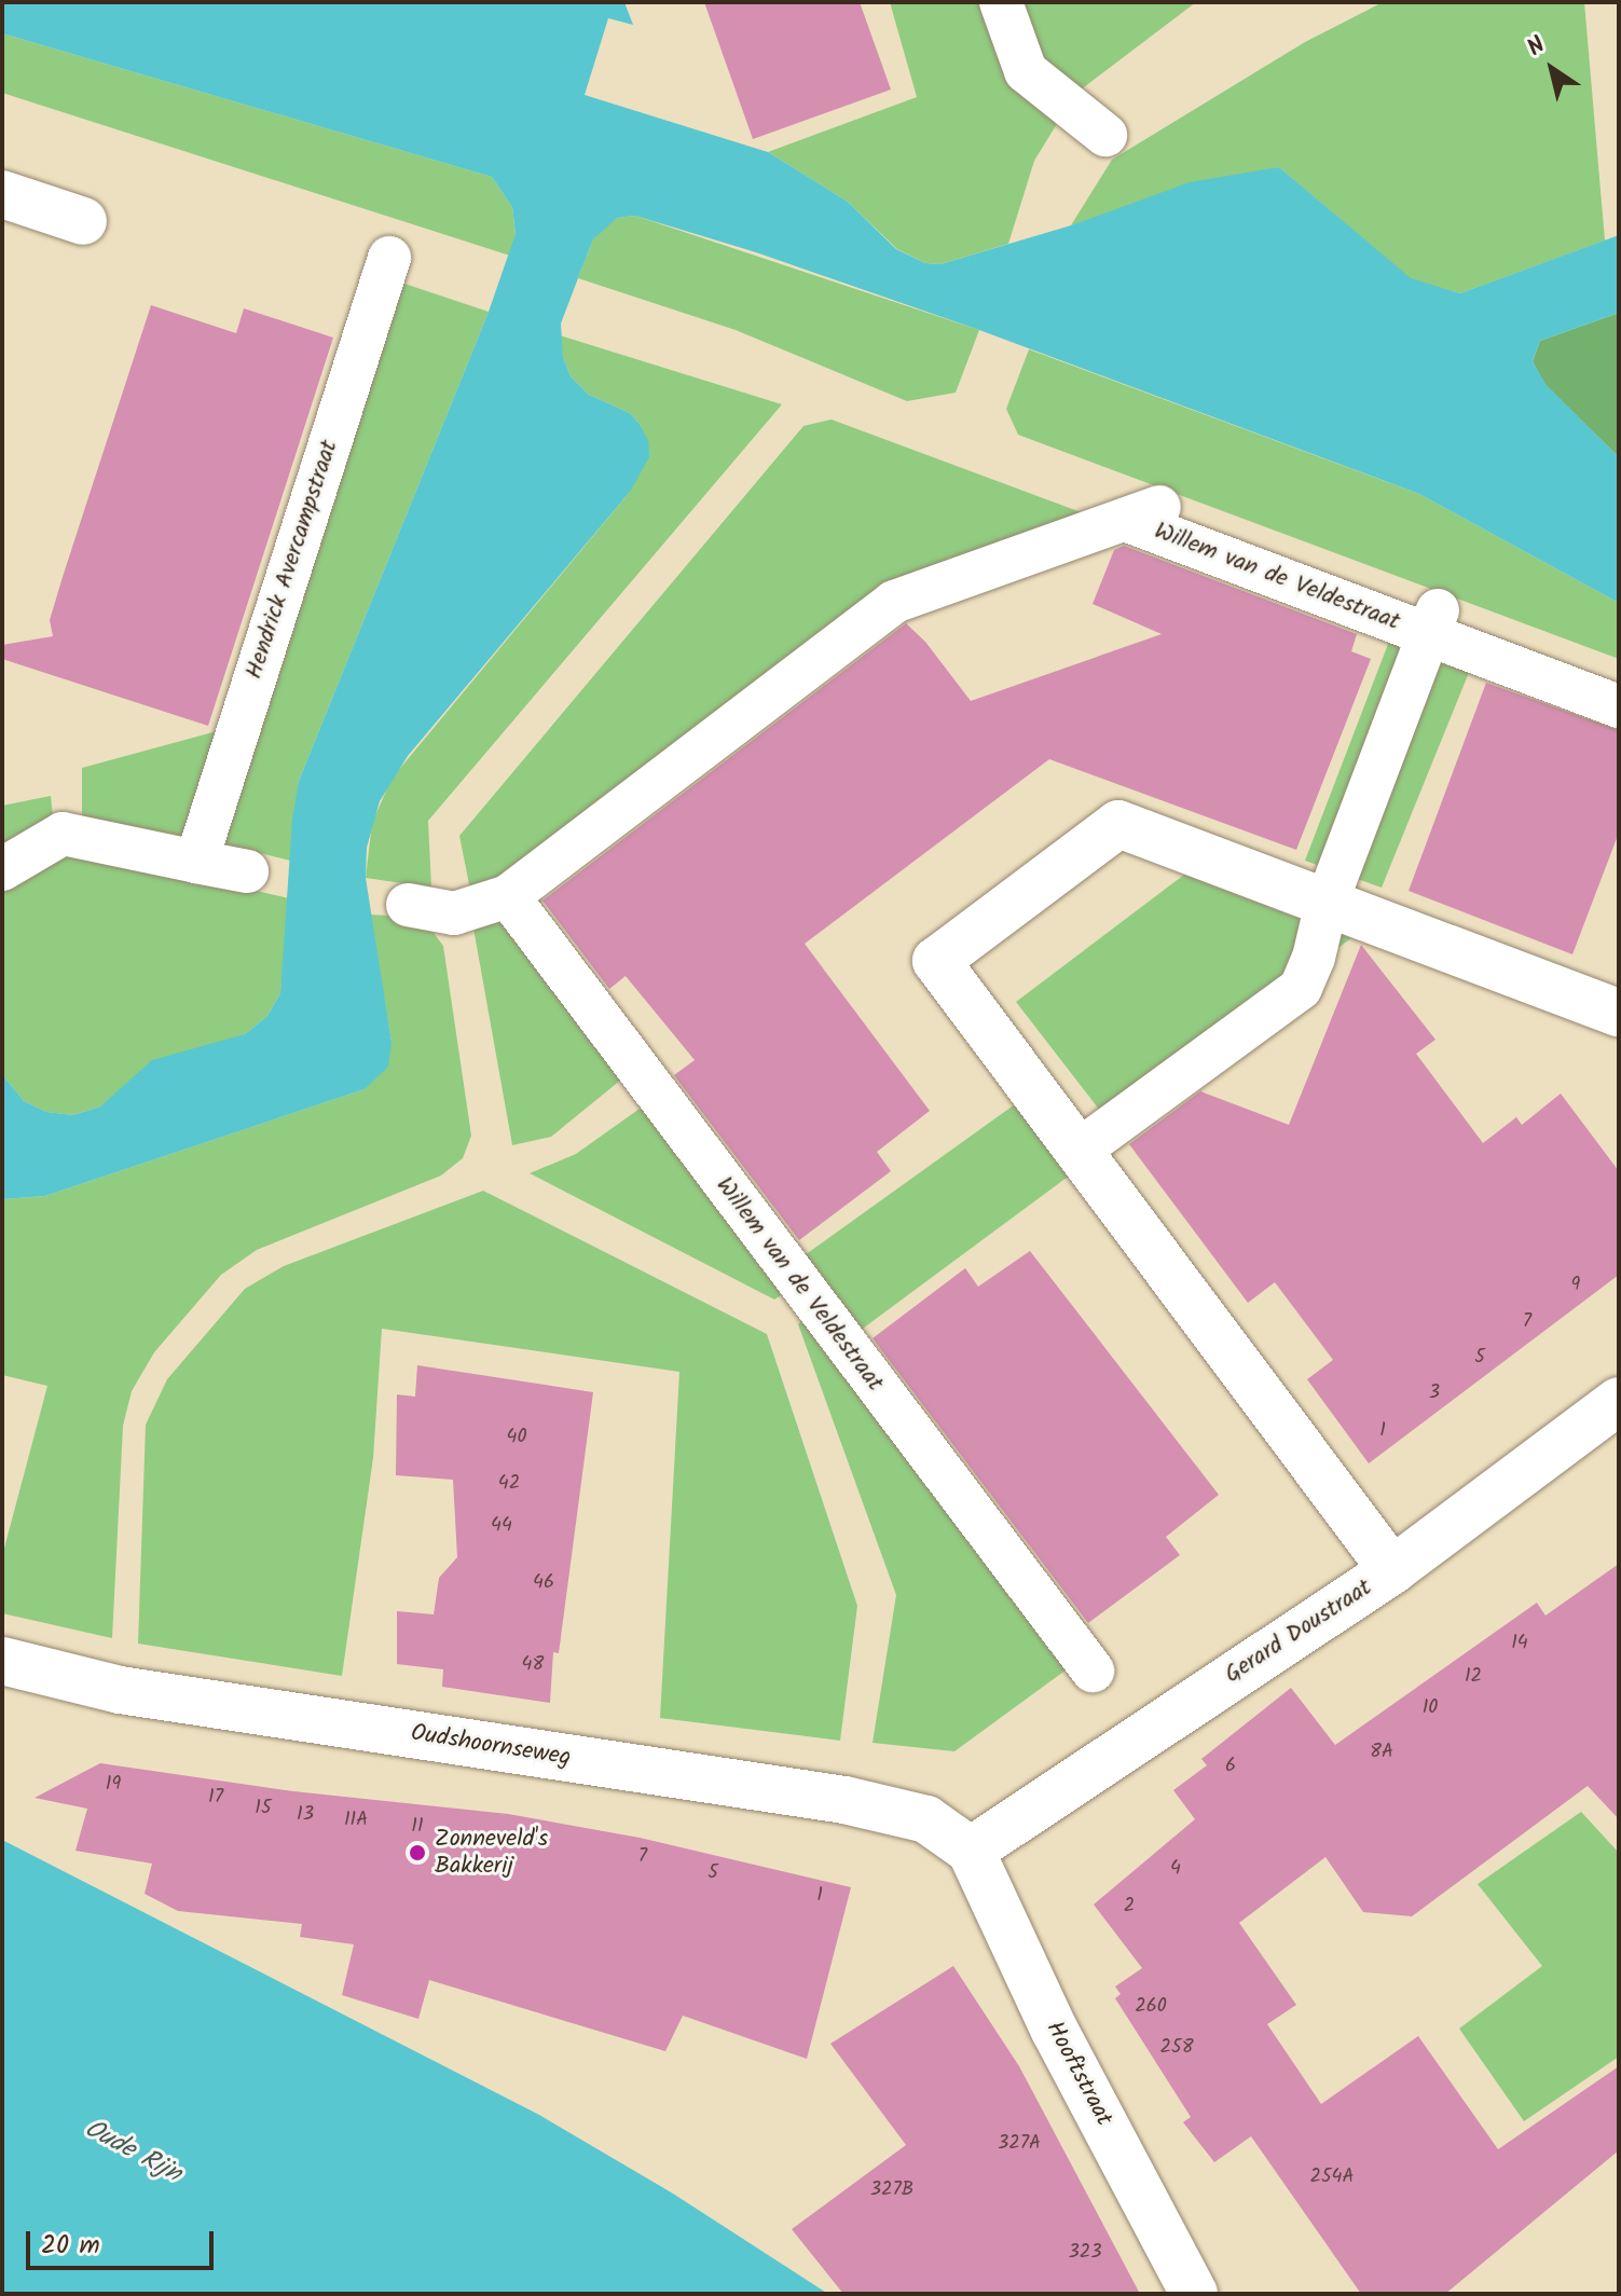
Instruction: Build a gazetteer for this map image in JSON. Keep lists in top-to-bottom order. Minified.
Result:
{"streets":{"street":["Hendrick Avercampstraat","Willem van de Veldestraat","Gerard Doustraat","Oudshoornseweg","Hooftstraat"]},"crossings":[["Gerard Doustraat","Oudshoornseweg"],["Gerard Doustraat","Hooftstraat"],["Oudshoornseweg","Hooftstraat"]],"water":["Oude Rijn"],"places":["Zonneveld's Bakkerij"],"house_numbers":["9","7","5","3","1","40","42","44","46","14","48","12","10","8A","6","19","17","15","13","11A","11","7","4","5","1","2","260","258","327A","254A","327B","323"],"scale_bar":"20 m","north":"top left"}
